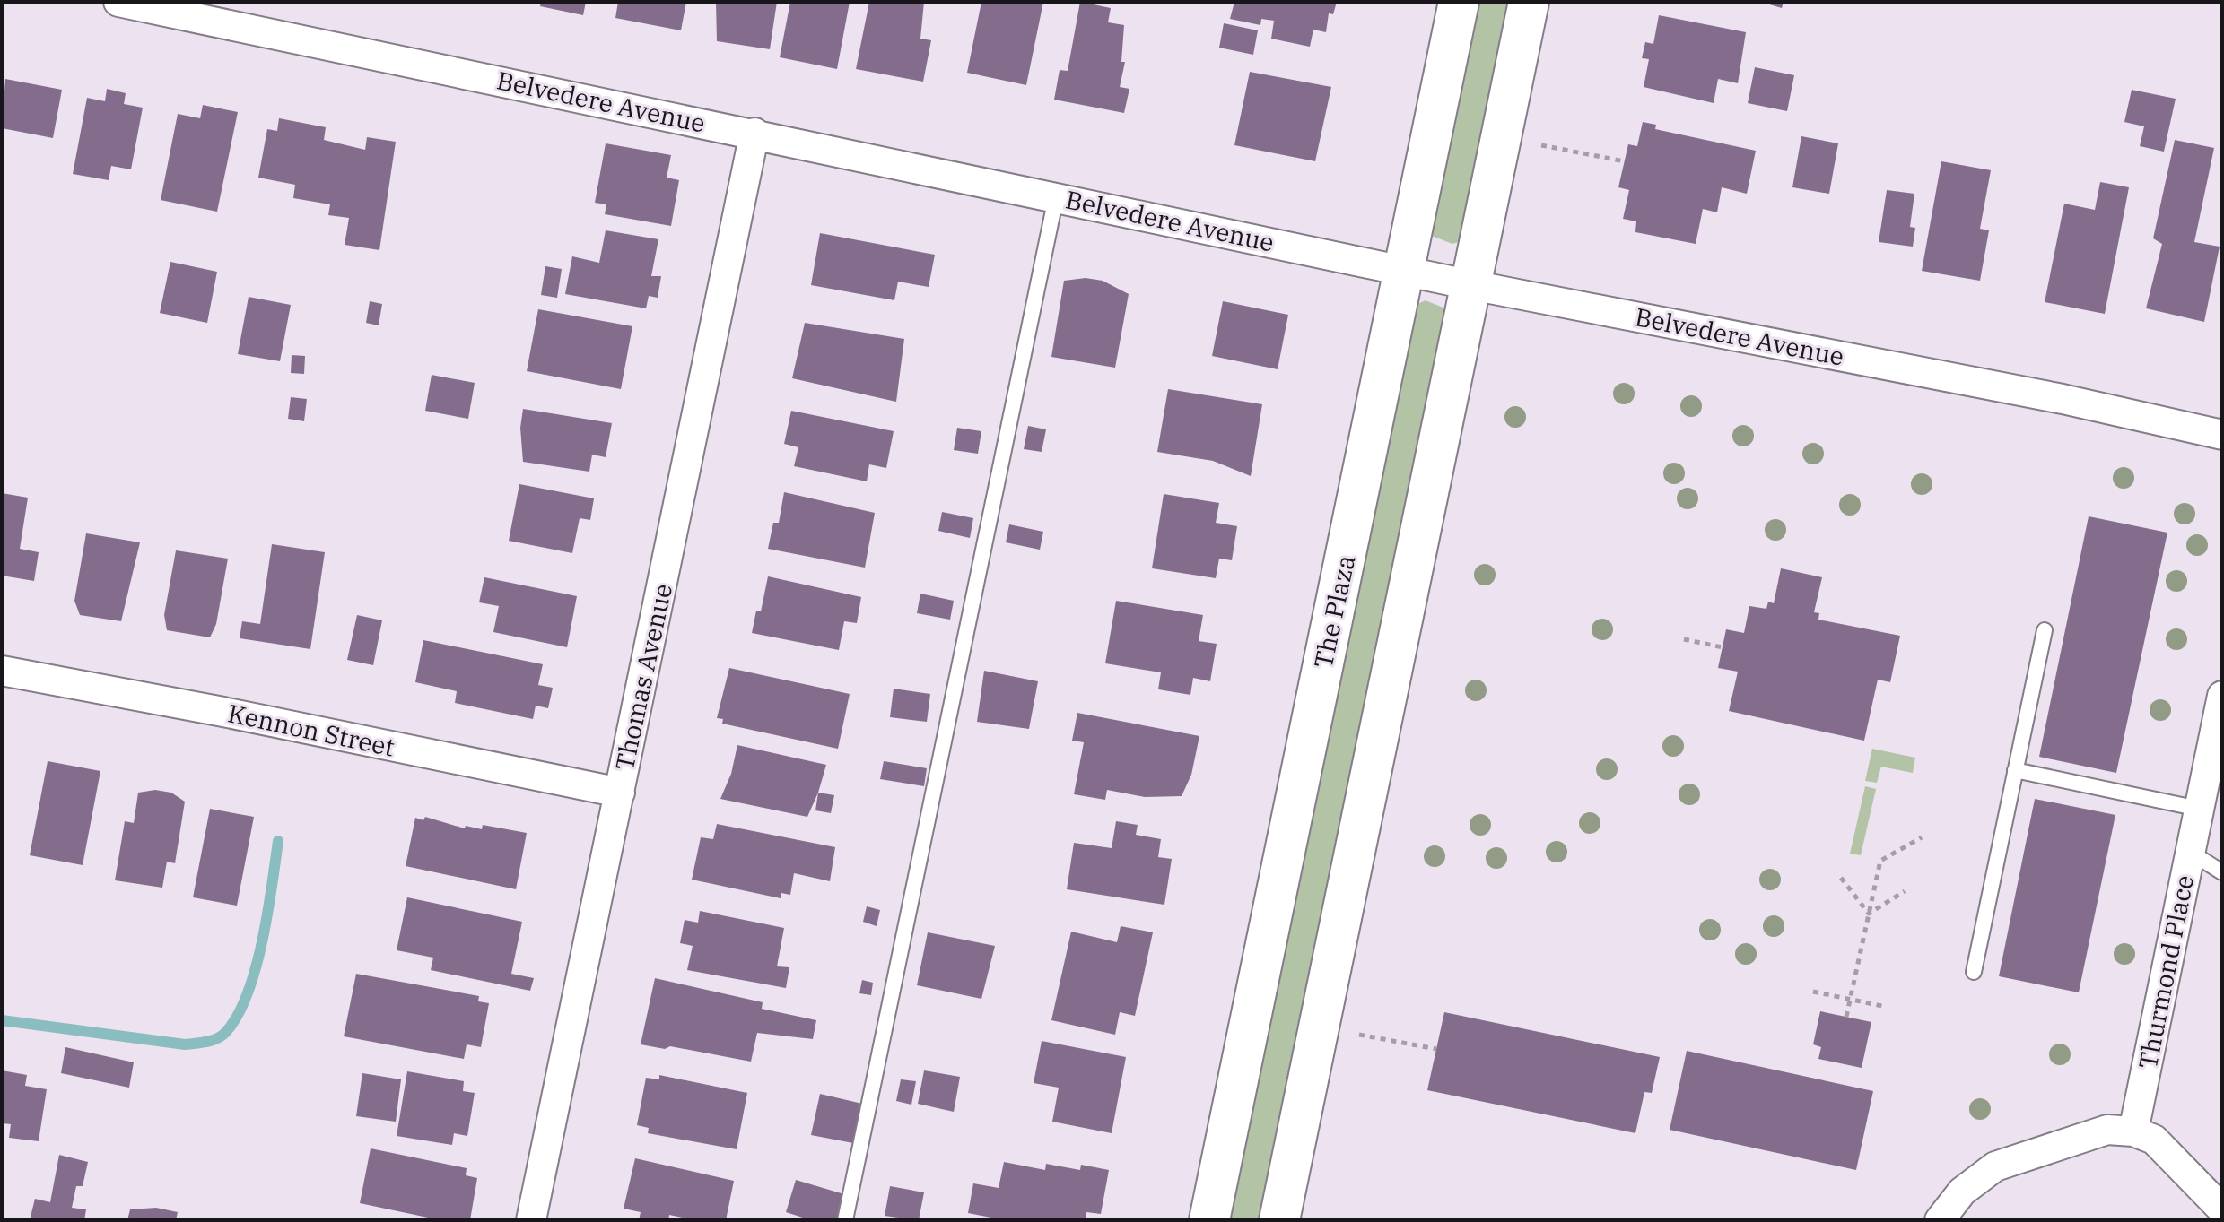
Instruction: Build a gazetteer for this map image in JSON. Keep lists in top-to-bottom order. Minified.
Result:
{"streets":{"main road":["The Plaza"],"street":["Belvedere Avenue","Thomas Avenue","Kennon Street","Thurmond Place"]},"crossings":[["Belvedere Avenue","The Plaza"],["Belvedere Avenue","Thomas Avenue"],["Thomas Avenue","Kennon Street"]]}
